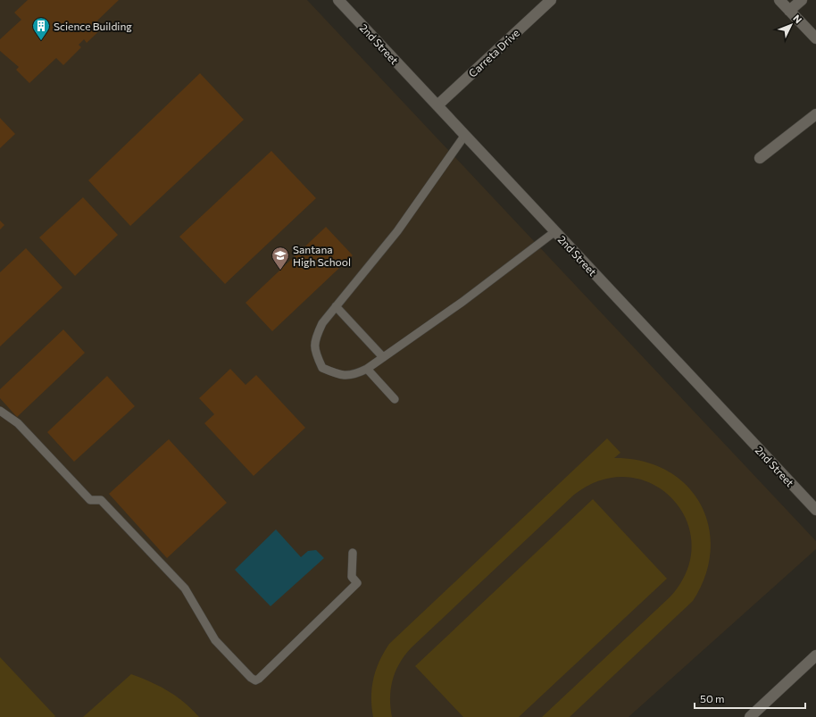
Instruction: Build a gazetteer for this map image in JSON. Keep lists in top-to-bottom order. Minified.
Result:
{"streets":{"street":["2nd Street","Carreta Drive"]},"crossings":[["2nd Street","Carreta Drive"]],"places":{"building":["Science Building"],"school or university":["Santana High School"]},"scale_bar":"50 m","north":"top right"}
